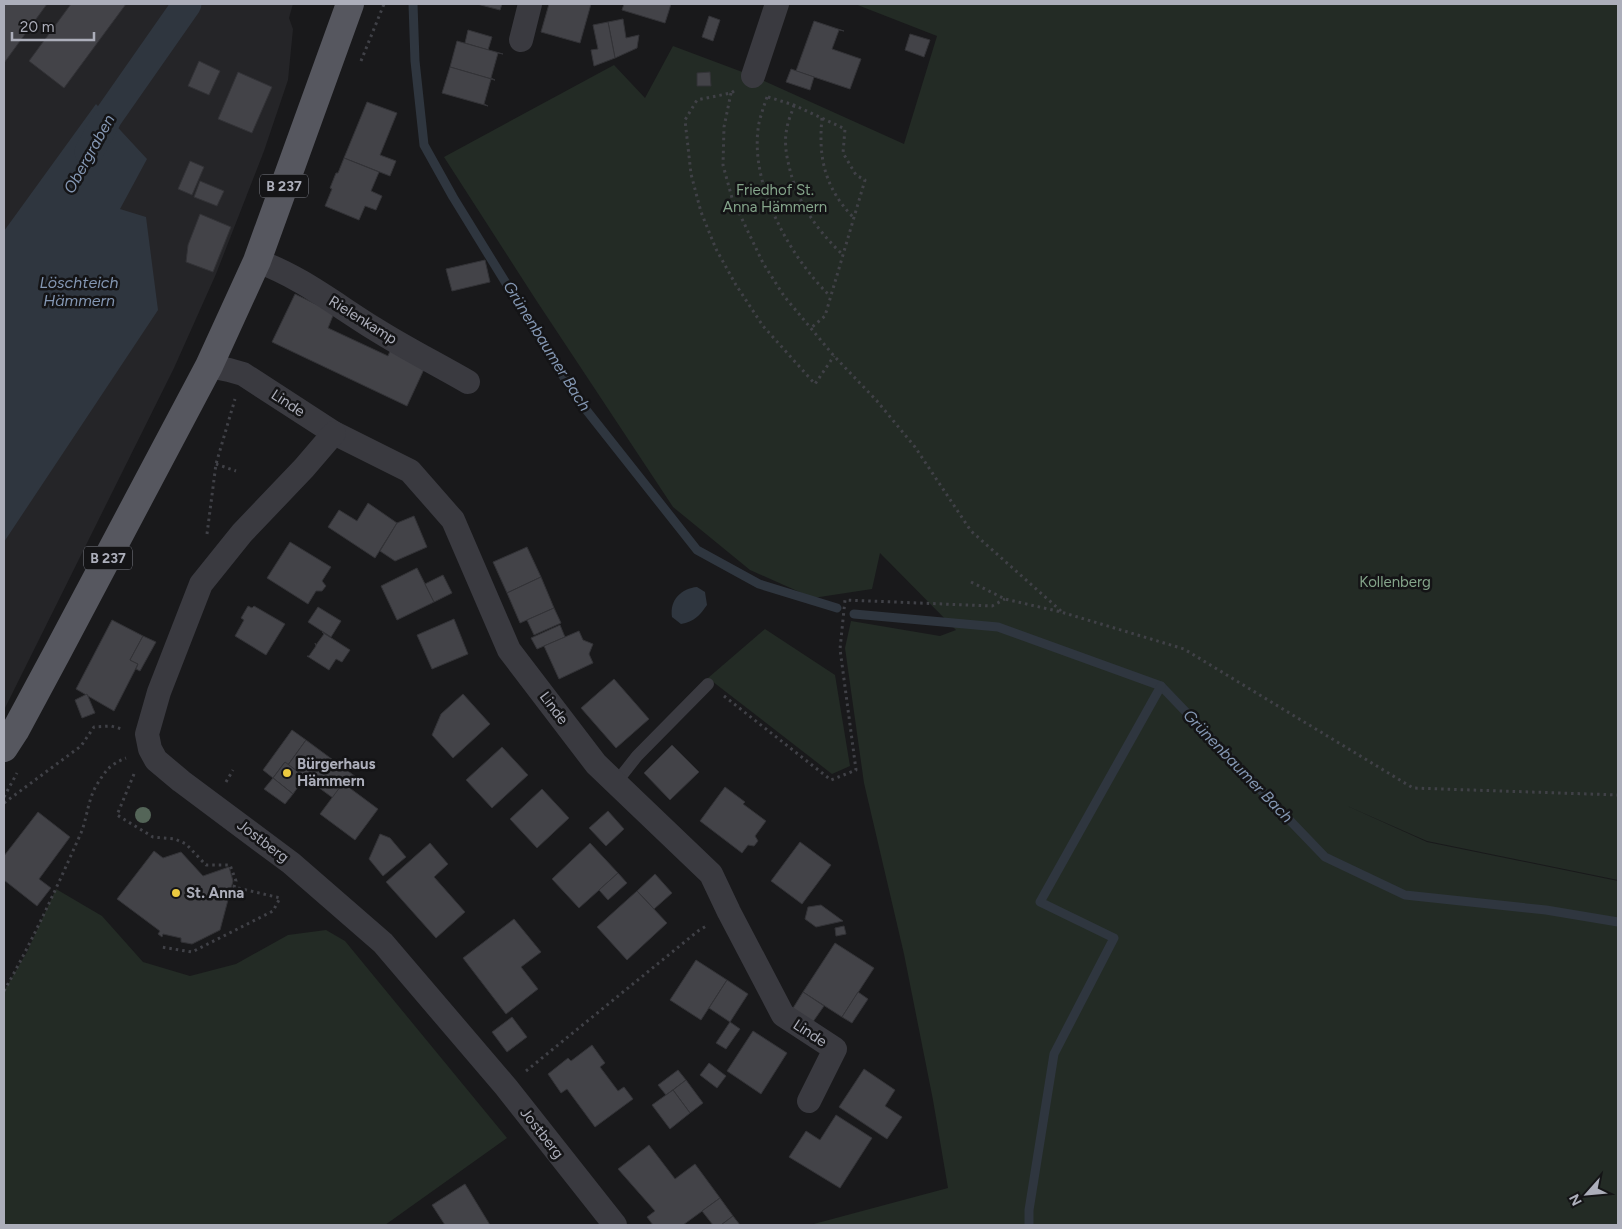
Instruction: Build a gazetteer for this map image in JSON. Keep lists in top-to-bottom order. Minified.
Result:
{"streets":{"main road":["B 237"],"street":["Rielenkamp","Linde","Jostberg"]},"crossings":[["B 237","Rielenkamp"],["B 237","Linde"]],"water":["Obergraben","Löschteich Hämmern","Grünenbaumer Bach"],"parks":["Friedhof St. Anna Hämmern","Kollenberg"],"places":["Bürgerhaus Hämmern","St. Anna"],"scale_bar":"20 m","north":"bottom left"}
